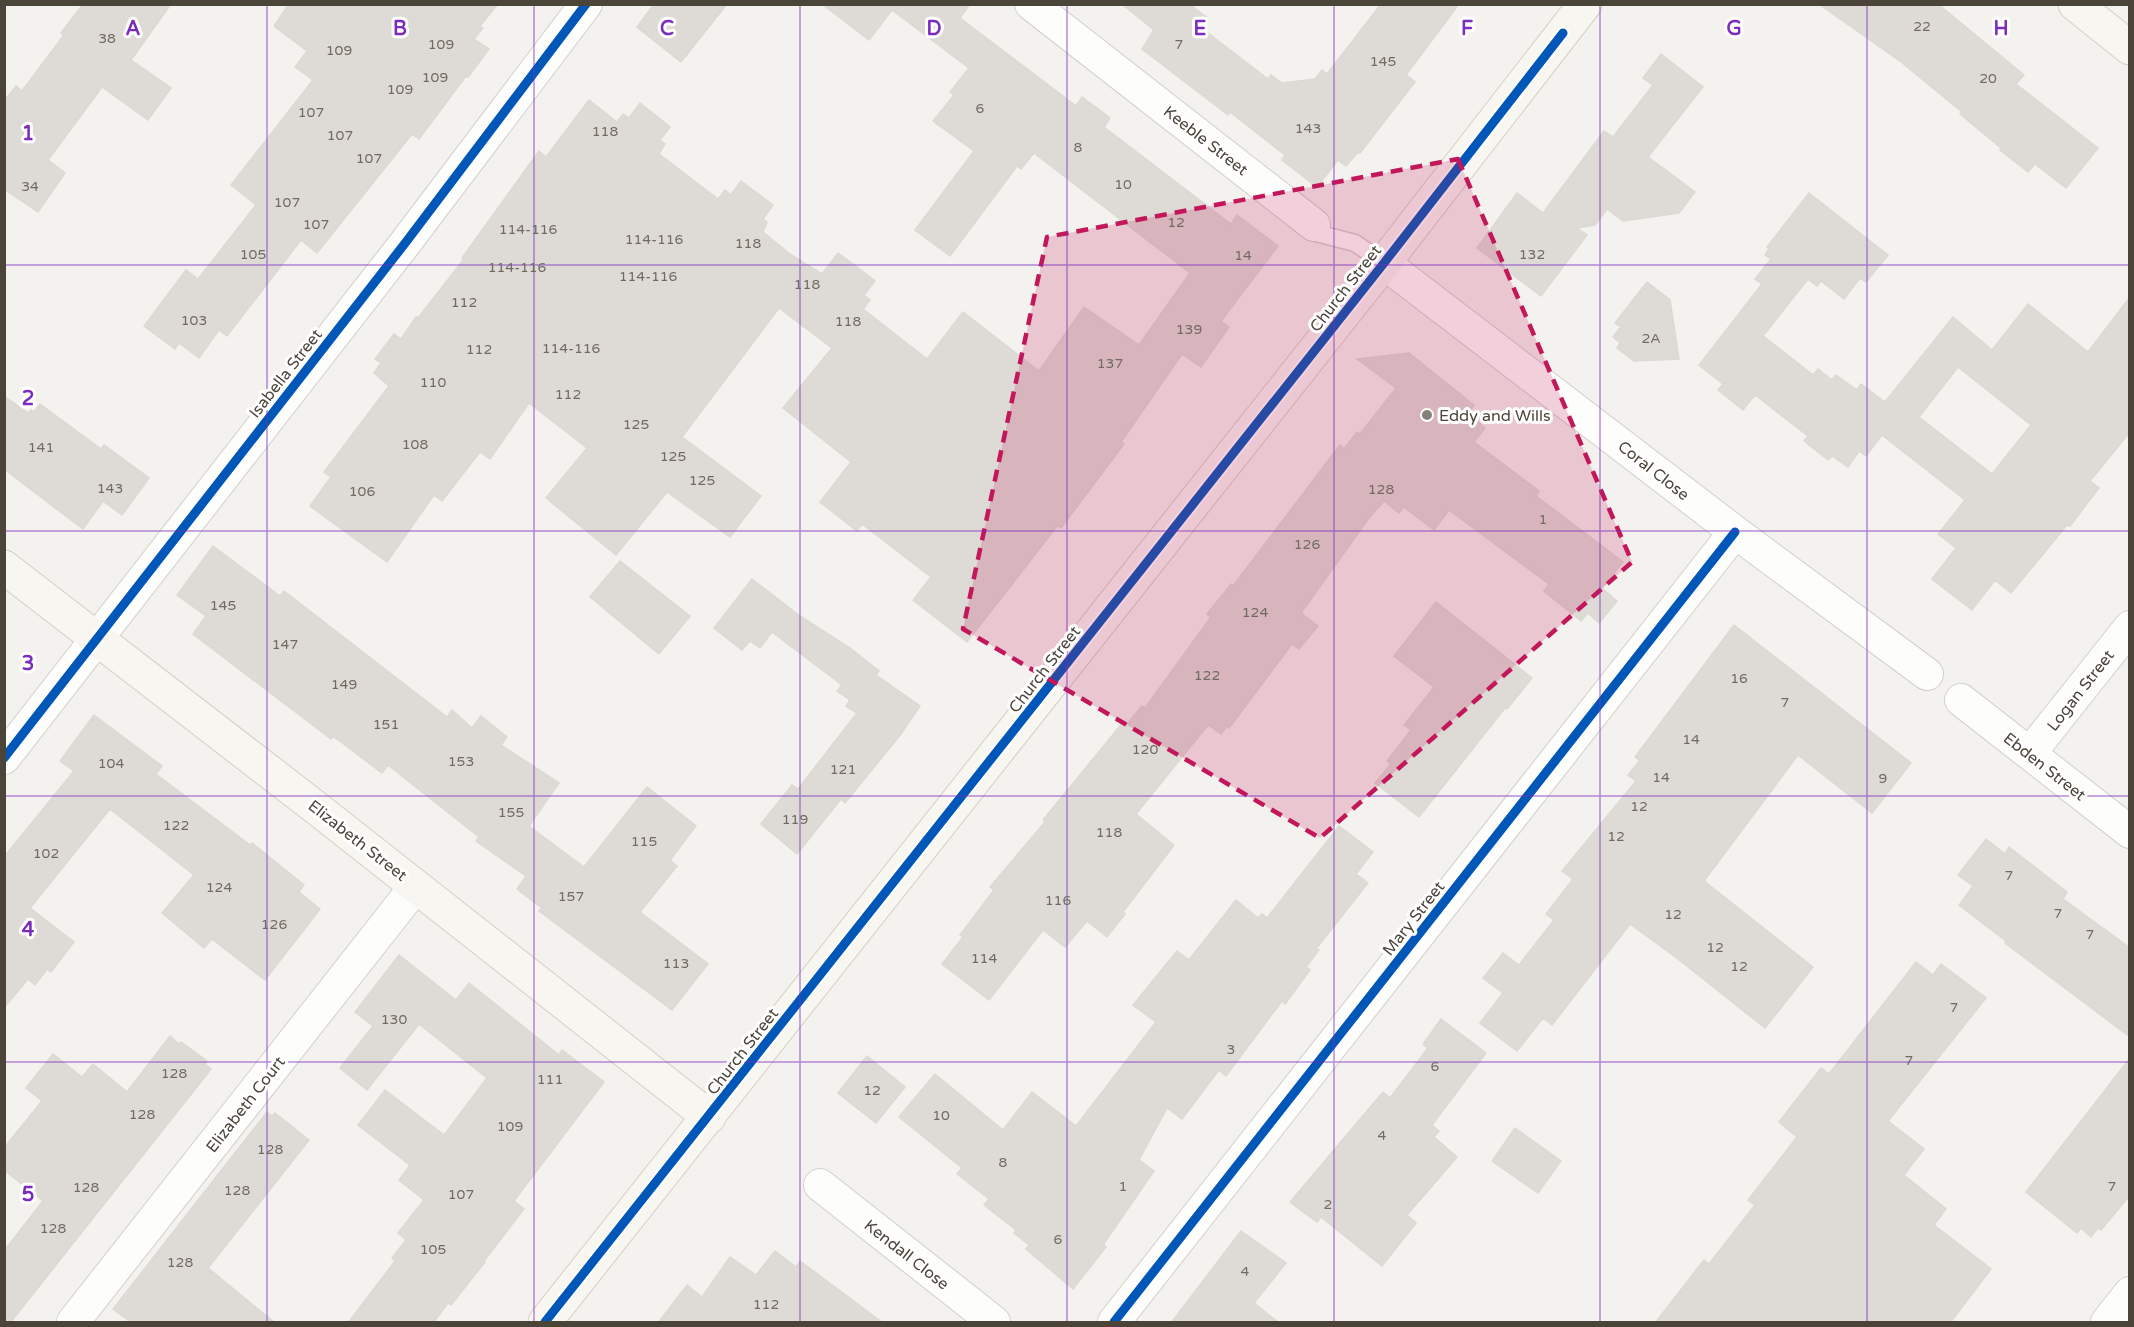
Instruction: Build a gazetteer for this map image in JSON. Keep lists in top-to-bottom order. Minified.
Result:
{"streets":{"street":["Keeble Street","Church Street","Isabella Street","Coral Close","Logan Street","Ebden Street","Elizabeth Street","Mary Street","Elizabeth Court","Kendall Close"]},"crossings":[["Keeble Street","Church Street"],["Keeble Street","Coral Close"],["Church Street","Coral Close"],["Church Street","Elizabeth Street"],["Isabella Street","Elizabeth Street"],["Coral Close","Mary Street"],["Logan Street","Ebden Street"],["Elizabeth Street","Elizabeth Court"]],"places":["Eddy and Wills"],"house_numbers":["22","38","109","7","109","145","109","20","109","6","107","143","118","107","8","107","10","34","107","12","107","114-116","114-116","118","105","132","14","114-116","114-116","118","112","103","118","139","2A","114-116","112","137","110","112","125","108","141","125","125","143","128","106","1","126","145","124","147","122","16","149","7","151","14","120","153","104","121","14","9","12","155","119","122","118","12","115","102","7","124","157","116","7","12","126","7","12","114","113","12","7","130","3","7","6","128","111","12","128","10","109","4","128","8","1","7","128","128","107","2","128","6","105","128","4","112"],"grid":{"columns":["A","B","C","D","E","F","G","H"],"rows":["1","2","3","4","5"]}}
